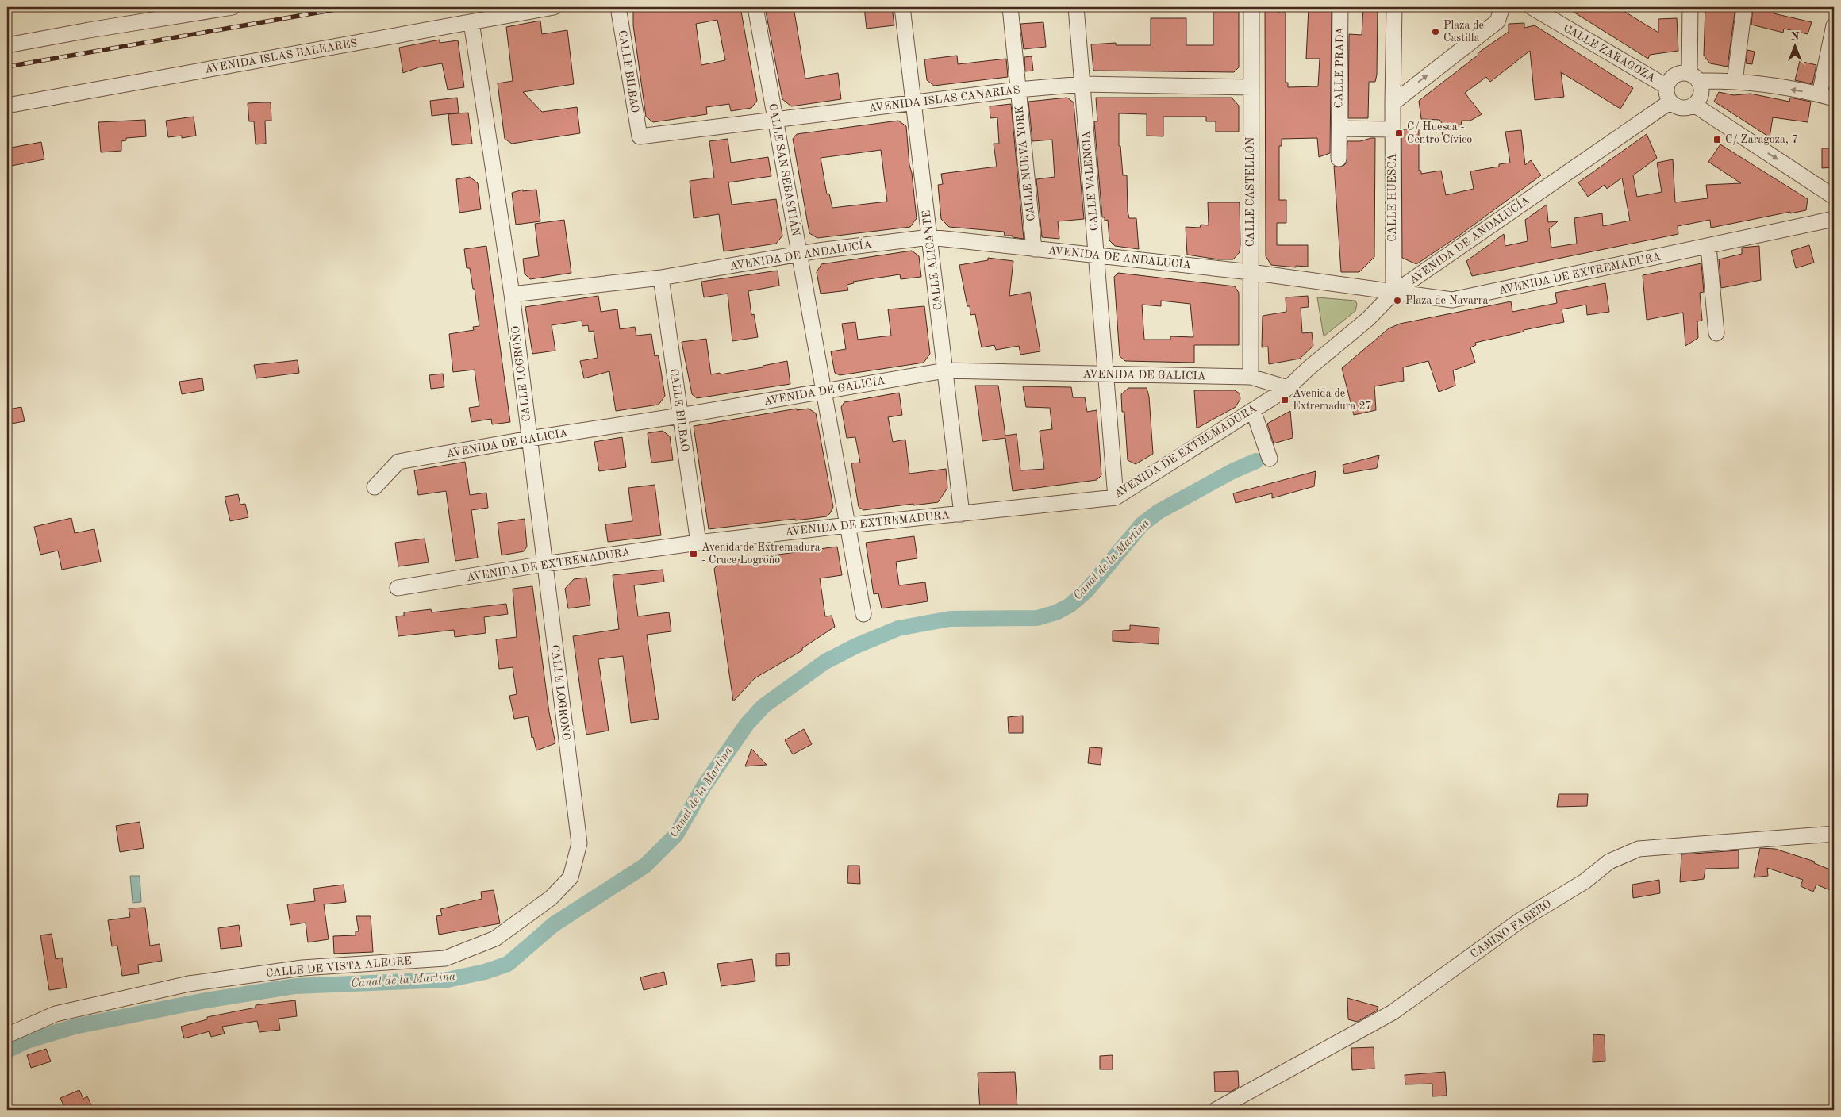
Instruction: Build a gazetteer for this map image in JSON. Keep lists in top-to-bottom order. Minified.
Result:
{"streets":{"street":["CALLE ZARAGOZA","AVENIDA ISLAS BALEARES","CALLE PRADA","CALLE BILBAO","AVENIDA ISLAS CANARIAS","CALLE NUEVA YORK","CALLE SAN SEBASTIÁN","CALLE VALENCIA","CALLE CASTELLÓN","CALLE HUESCA","AVENIDA DE ANDALUCÍA","CALLE ALICANTE","AVENIDA DE EXTREMADURA","CALLE LOGROÑO","AVENIDA DE GALICIA","CAMINO FABERO","CALLE DE VISTA ALEGRE"]},"crossings":[["CALLE ZARAGOZA","AVENIDA DE ANDALUCÍA"],["AVENIDA ISLAS BALEARES","CALLE LOGROÑO"],["CALLE BILBAO","AVENIDA ISLAS CANARIAS"],["CALLE BILBAO","AVENIDA DE ANDALUCÍA"],["CALLE BILBAO","AVENIDA DE EXTREMADURA"],["CALLE BILBAO","AVENIDA DE GALICIA"],["AVENIDA ISLAS CANARIAS","CALLE NUEVA YORK"],["AVENIDA ISLAS CANARIAS","CALLE SAN SEBASTIÁN"],["AVENIDA ISLAS CANARIAS","CALLE VALENCIA"],["AVENIDA ISLAS CANARIAS","CALLE CASTELLÓN"],["AVENIDA ISLAS CANARIAS","CALLE ALICANTE"],["CALLE NUEVA YORK","AVENIDA DE ANDALUCÍA"],["CALLE SAN SEBASTIÁN","AVENIDA DE ANDALUCÍA"],["CALLE SAN SEBASTIÁN","AVENIDA DE EXTREMADURA"],["CALLE SAN SEBASTIÁN","AVENIDA DE GALICIA"],["CALLE VALENCIA","AVENIDA DE ANDALUCÍA"],["CALLE VALENCIA","AVENIDA DE EXTREMADURA"],["CALLE VALENCIA","AVENIDA DE GALICIA"],["CALLE CASTELLÓN","AVENIDA DE ANDALUCÍA"],["CALLE CASTELLÓN","AVENIDA DE GALICIA"],["CALLE HUESCA","AVENIDA DE ANDALUCÍA"],["CALLE HUESCA","AVENIDA DE EXTREMADURA"],["AVENIDA DE ANDALUCÍA","CALLE ALICANTE"],["AVENIDA DE ANDALUCÍA","AVENIDA DE EXTREMADURA"],["AVENIDA DE ANDALUCÍA","CALLE LOGROÑO"],["CALLE ALICANTE","AVENIDA DE EXTREMADURA"],["CALLE ALICANTE","AVENIDA DE GALICIA"],["AVENIDA DE EXTREMADURA","CALLE LOGROÑO"],["AVENIDA DE EXTREMADURA","AVENIDA DE GALICIA"],["CALLE LOGROÑO","AVENIDA DE GALICIA"],["CALLE LOGROÑO","CALLE DE VISTA ALEGRE"]],"water":["Canal de la Martina"],"places":{"other":["Plaza de Castilla","Plaza de Navarra"],"transit":["C/ Huesca - Centro Cívico","C/ Zaragoza, 7","Avenida de Extremadura 27","Avenida de Extremadura - Cruce Logroño"]},"north":"top"}
